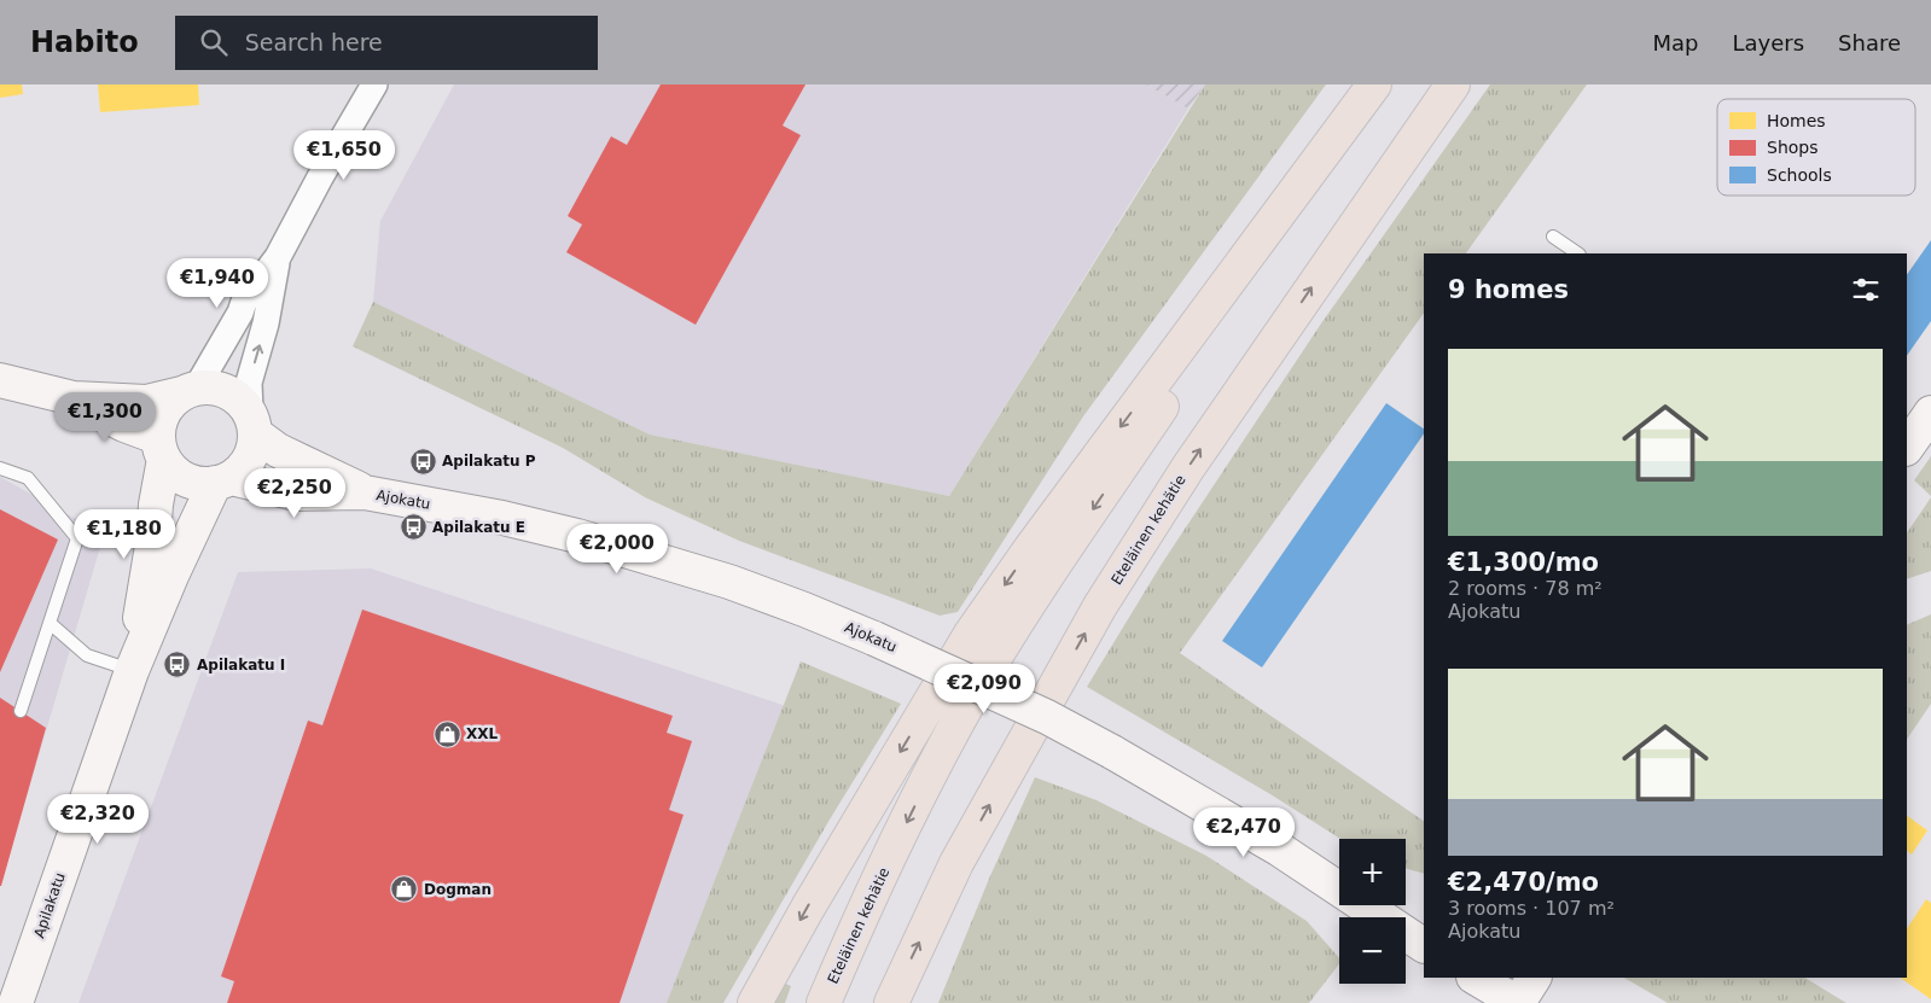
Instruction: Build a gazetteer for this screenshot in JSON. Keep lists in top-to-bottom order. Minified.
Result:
{"streets":{"highway":["Eteläinen kehätie"],"street":["Ajokatu","Apilakatu"]},"crossings":[["Ajokatu","Apilakatu"]],"places":{"bus stop":["Apilakatu P","Apilakatu E","Apilakatu I"],"shop":["XXL","Dogman"]},"legend":["Homes","Shops","Schools"],"page":{"header":"Habito","search":"Search here","nav":["Map","Layers","Share"],"price":["€1,650","€1,940","€1,300","€2,250","€1,180","€2,000","€2,090","€2,320","€2,470"],"heading":"9 homes","list":[{"name":"€1,300/mo","note":"2 rooms · 78 m² · Ajokatu"},{"name":"€2,470/mo","note":"3 rooms · 107 m² · Ajokatu"}],"map_buttons":["+","−"]}}
